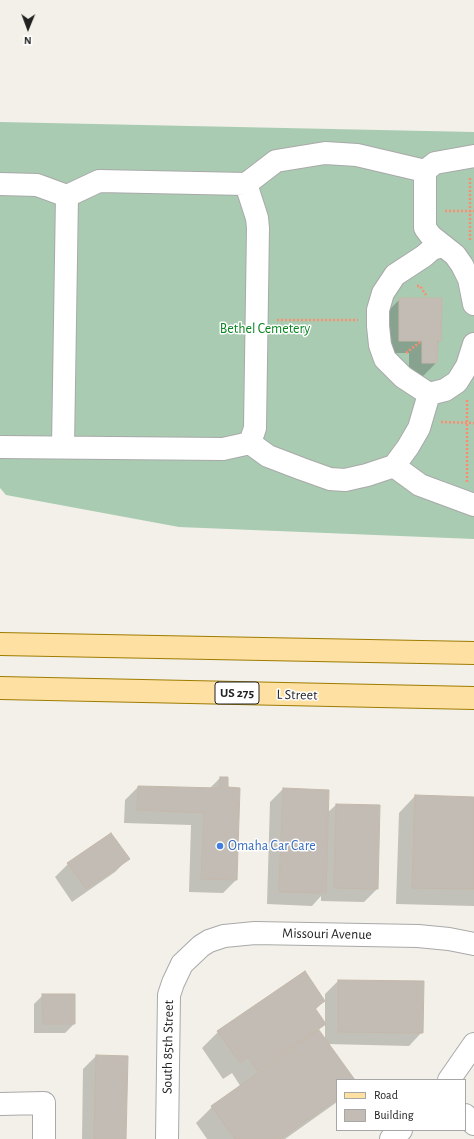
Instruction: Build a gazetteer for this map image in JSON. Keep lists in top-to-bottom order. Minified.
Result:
{"streets":{"main road":["US 275","L Street"],"street":["Missouri Avenue","South 85th Street"]},"crossings":[["Missouri Avenue","South 85th Street"]],"parks":["Bethel Cemetery"],"places":["Omaha Car Care"],"legend":["Road","Building"],"north":"bottom"}
